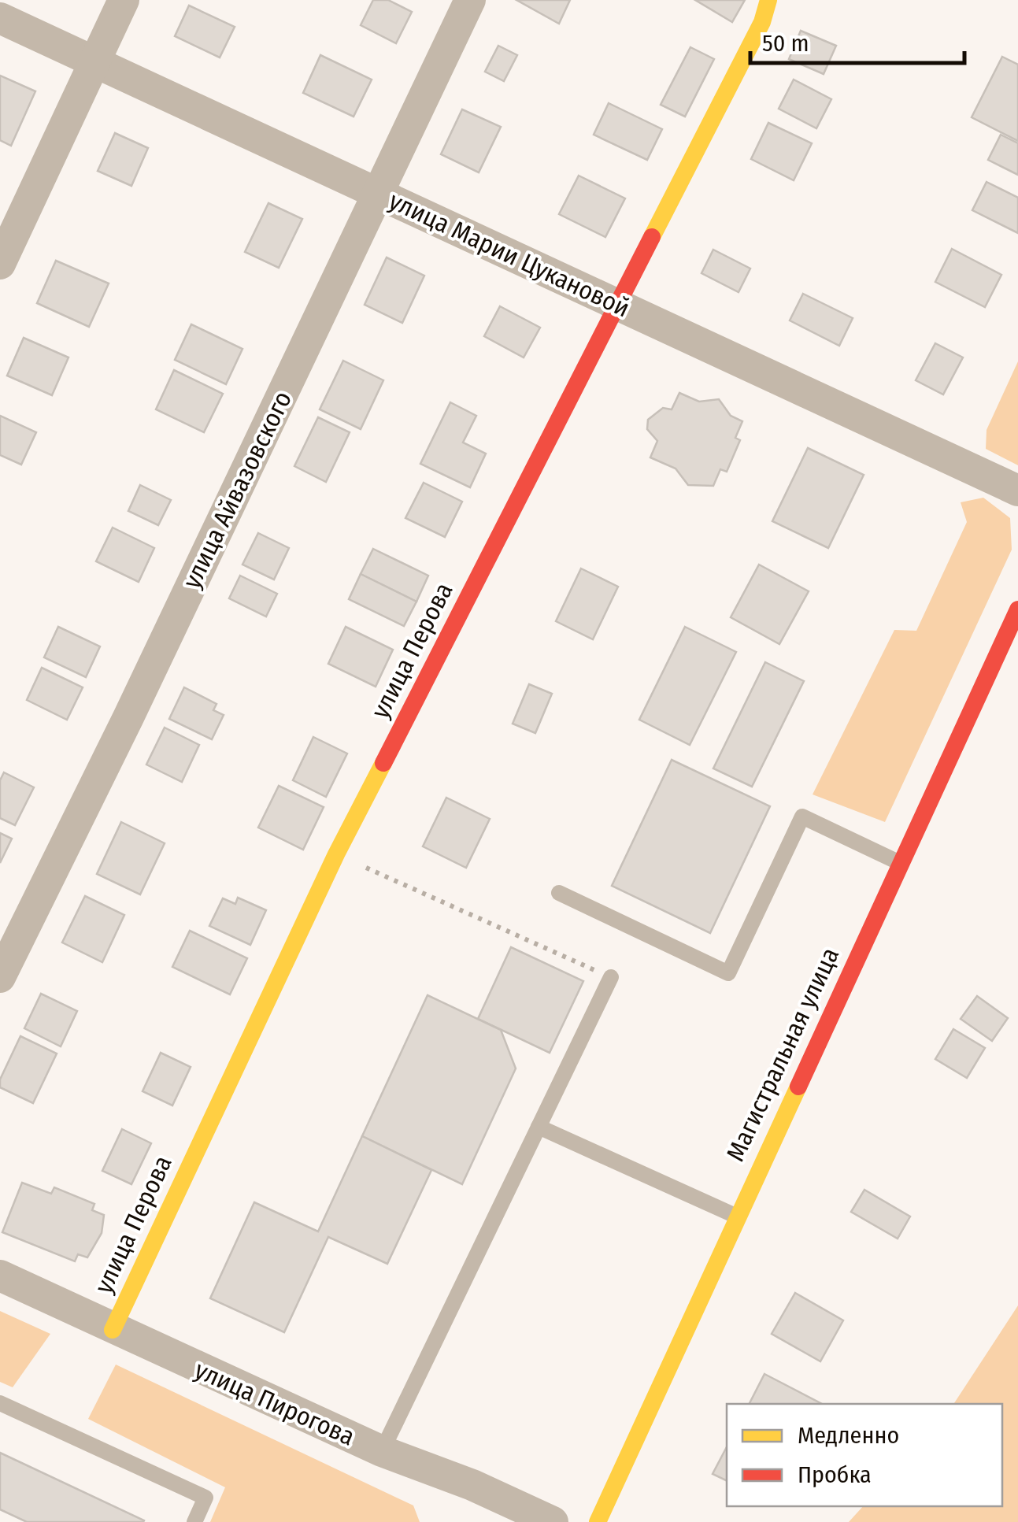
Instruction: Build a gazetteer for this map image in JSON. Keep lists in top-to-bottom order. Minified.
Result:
{"streets":{"street":["улица Марии Цукановой","улица Айвазовского","улица Перова","Магистральная улица","улица Пирогова"]},"crossings":[["улица Марии Цукановой","улица Айвазовского"],["улица Марии Цукановой","улица Перова"],["улица Перова","улица Пирогова"]],"legend":["Медленно","Пробка"],"scale_bar":"50 m"}
